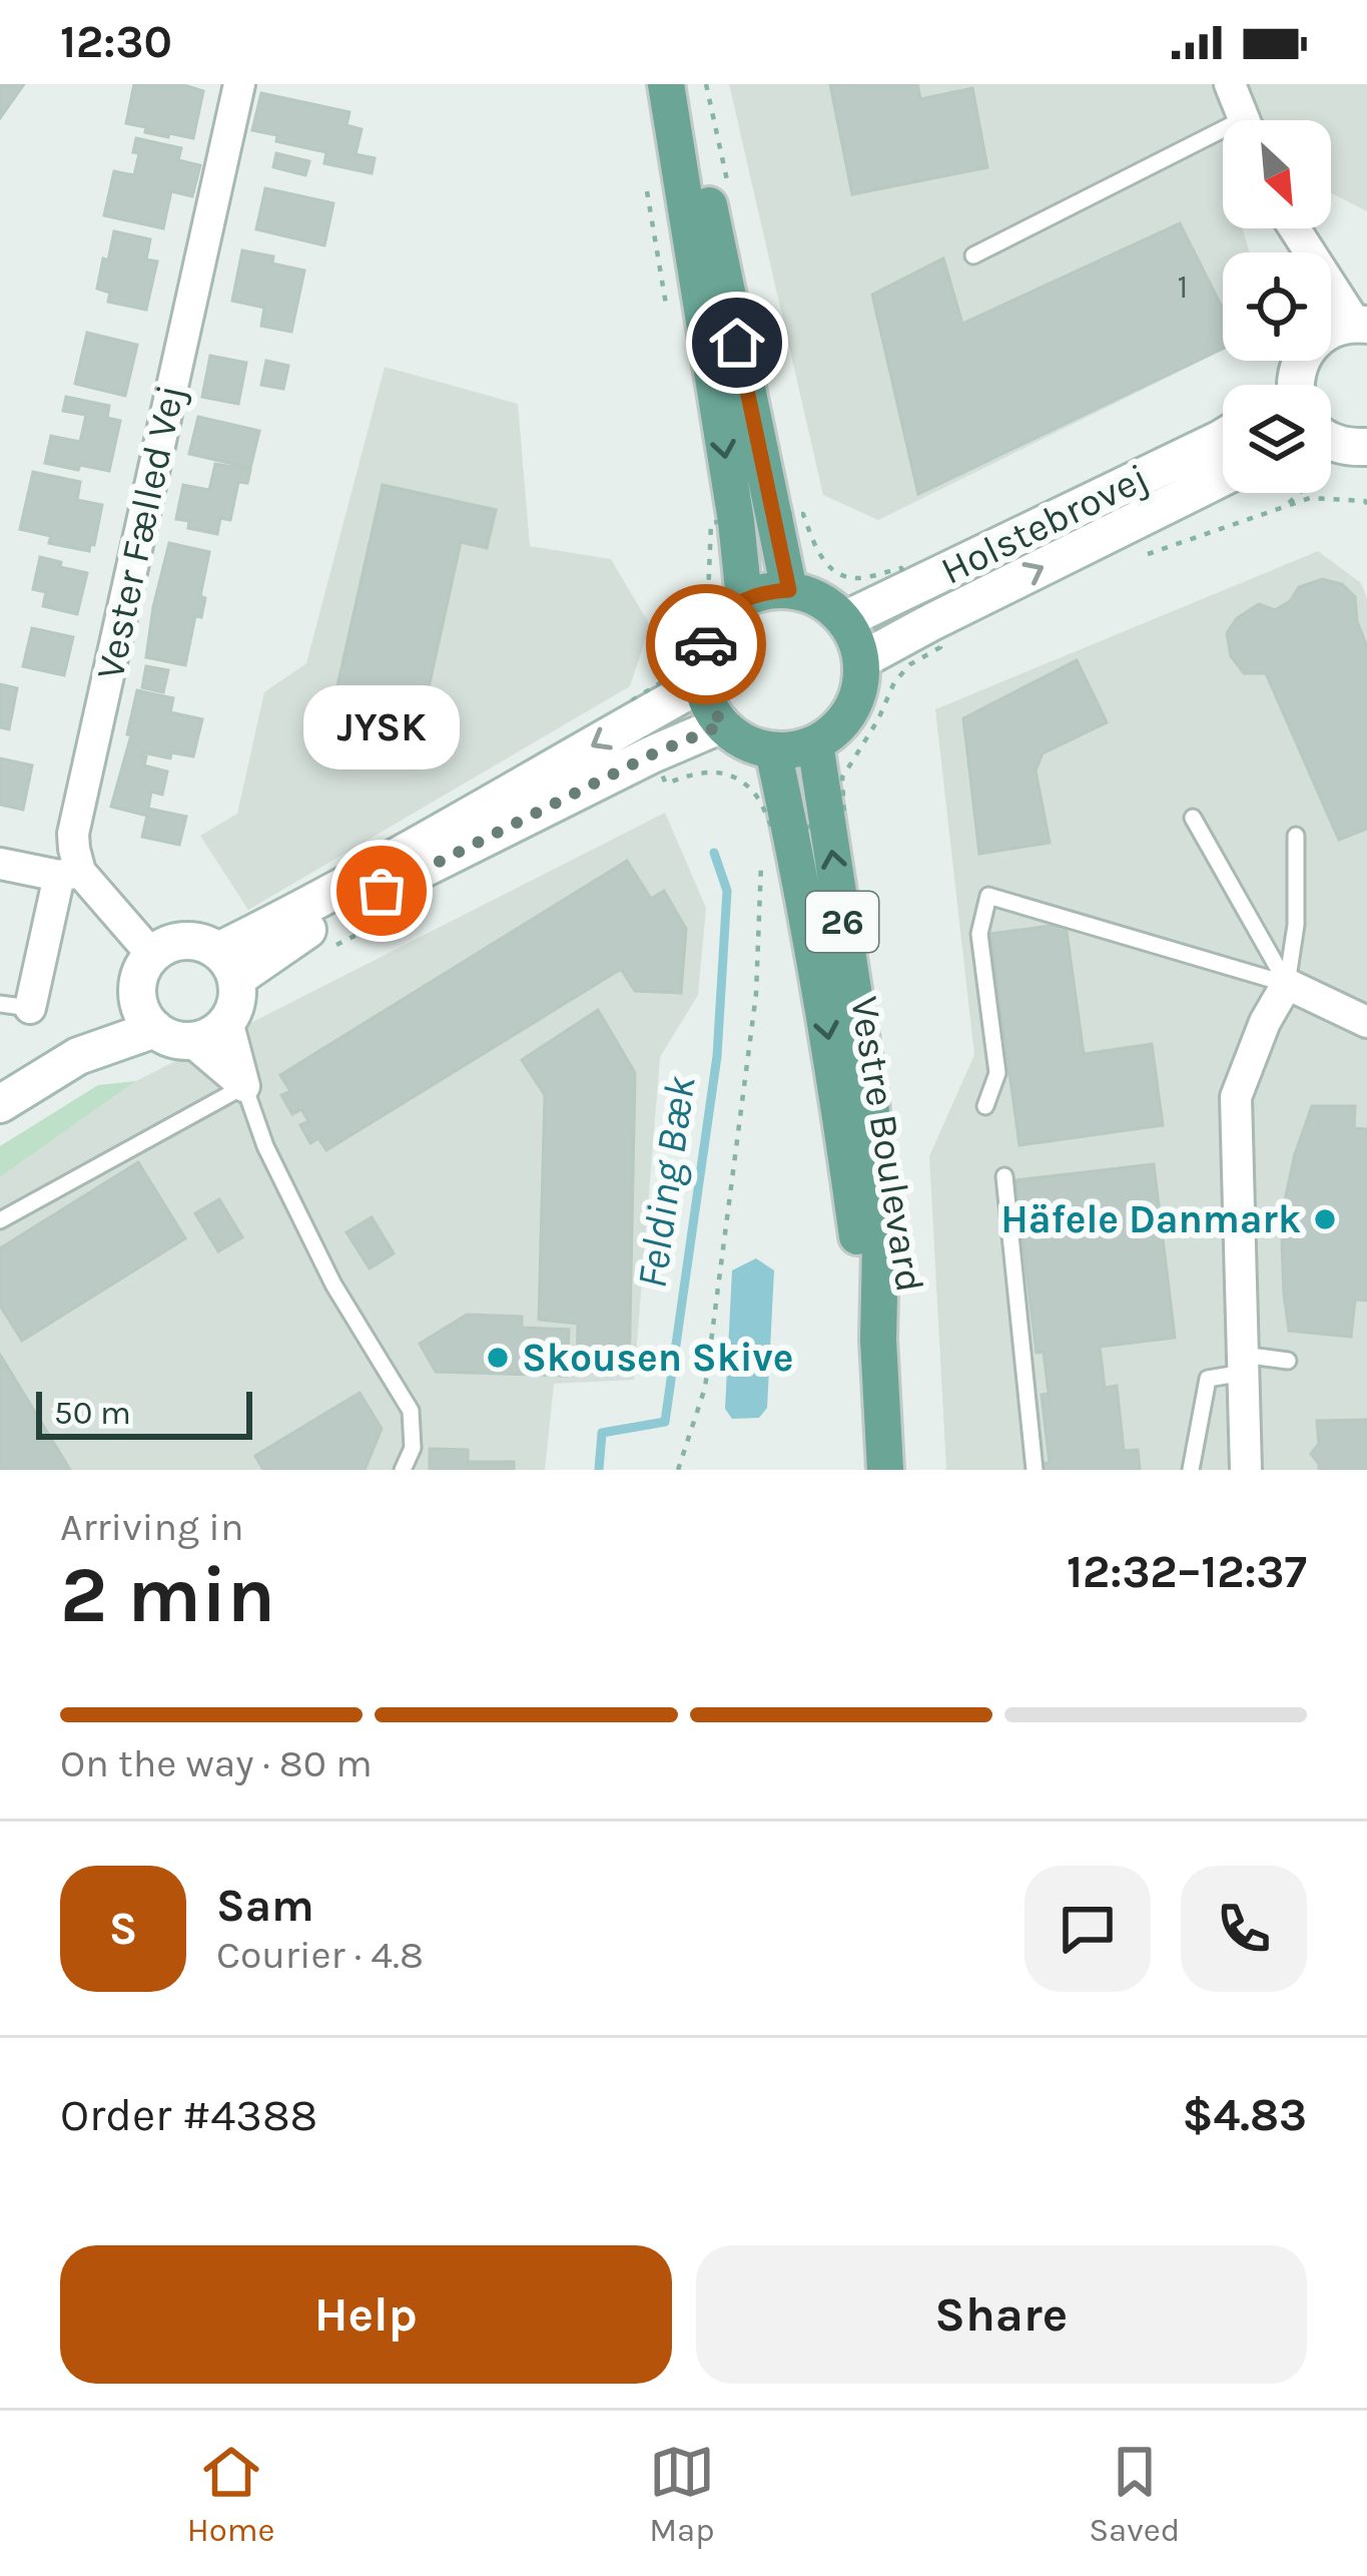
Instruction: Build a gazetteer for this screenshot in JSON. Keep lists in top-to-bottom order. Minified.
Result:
{"streets":{"main road":["26","Vestre Boulevard"],"street":["Holstebrovej","Vester Fælled Vej"]},"crossings":[["Holstebrovej","Vestre Boulevard"]],"water":["Felding Bæk"],"places":["JYSK","Häfele Danmark","Skousen Skive"],"house_numbers":["1"],"scale_bar":"50 m","north":"bottom right","page":{"status":"12:30","bubble":"JYSK","scale":"50 m","heading":["2 min","Arriving in","12:32–12:37"],"panel":["Sam","Courier · 4.8","Order #4388","$4.83"],"bar":"On the way · 80 m","round":"S","buttons":["Help","Share"],"tabs":["Home","Map","Saved"]}}
